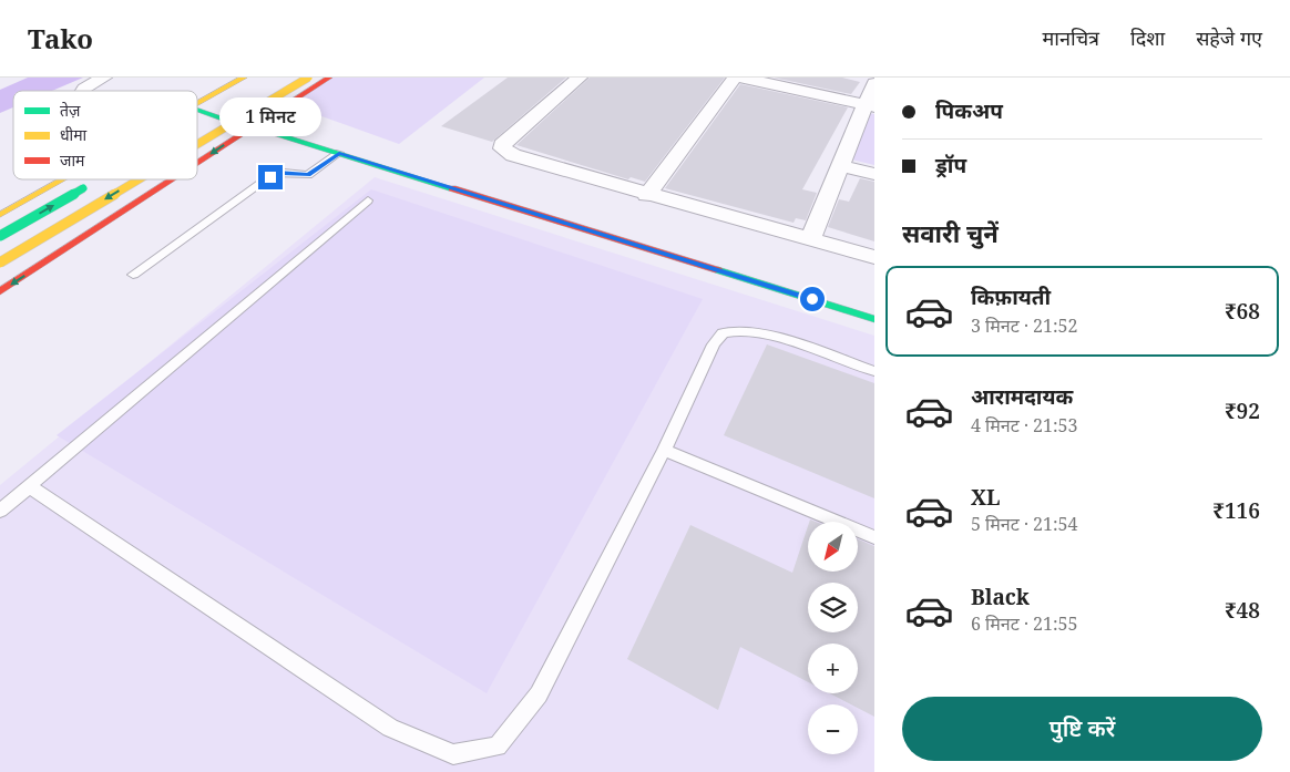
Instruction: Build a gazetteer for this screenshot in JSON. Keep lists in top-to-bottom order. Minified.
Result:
{"legend":["तेज़","धीमा","जाम"],"north":"bottom left","page":{"header":"Tako","nav":["मानचित्र","दिशा","सहेजे गए"],"banner":["पिकअप","ड्रॉप"],"bubble":"1 मिनट","heading":"सवारी चुनें","list":[{"name":"किफ़ायती","note":"3 मिनट · 21:52","value":"₹68"},{"name":"आरामदायक","note":"4 मिनट · 21:53","value":"₹92"},{"name":"XL","note":"5 मिनट · 21:54","value":"₹116"},{"name":"Black","note":"6 मिनट · 21:55","value":"₹48"}],"map_buttons":["+","−"],"buttons":"पुष्टि करें"}}
